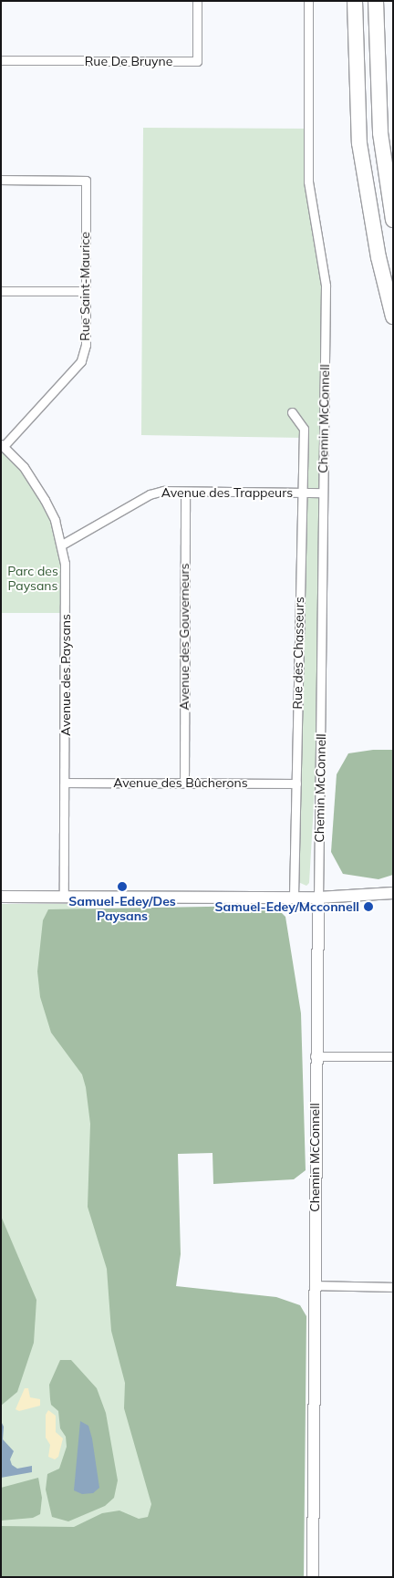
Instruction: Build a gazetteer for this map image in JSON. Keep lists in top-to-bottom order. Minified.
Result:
{"streets":{"street":["Rue De Bruyne","Rue Saint-Maurice","Chemin McConnell","Avenue des Trappeurs","Avenue des Gouverneurs","Rue des Chasseurs","Avenue des Paysans","Avenue des Bûcherons"]},"crossings":[["Rue Saint-Maurice","Avenue des Paysans"],["Chemin McConnell","Avenue des Trappeurs"],["Avenue des Trappeurs","Avenue des Gouverneurs"],["Avenue des Trappeurs","Rue des Chasseurs"],["Avenue des Trappeurs","Avenue des Paysans"],["Avenue des Gouverneurs","Avenue des Bûcherons"],["Rue des Chasseurs","Avenue des Bûcherons"],["Avenue des Paysans","Avenue des Bûcherons"]],"parks":["Parc des Paysans"],"places":["Samuel-Edey/Des Paysans","Samuel-Edey/Mcconnell"]}
